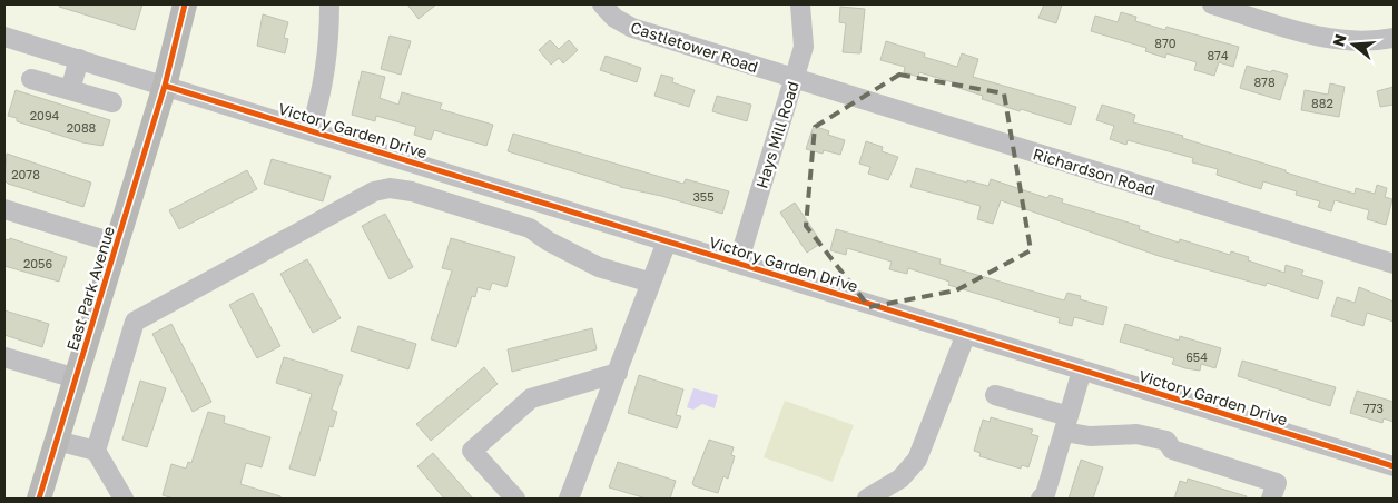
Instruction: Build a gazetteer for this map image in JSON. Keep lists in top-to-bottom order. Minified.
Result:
{"streets":{"main road":["East Park Avenue"],"street":["Castletower Road","Victory Garden Drive","Hays Mill Road","Richardson Road"]},"crossings":[["Castletower Road","Hays Mill Road"],["Castletower Road","Richardson Road"],["Victory Garden Drive","Hays Mill Road"],["Victory Garden Drive","East Park Avenue"],["Hays Mill Road","Richardson Road"]],"house_numbers":["870","874","878","882","2094","2088","2078","355","2056","654","773"],"north":"left"}
